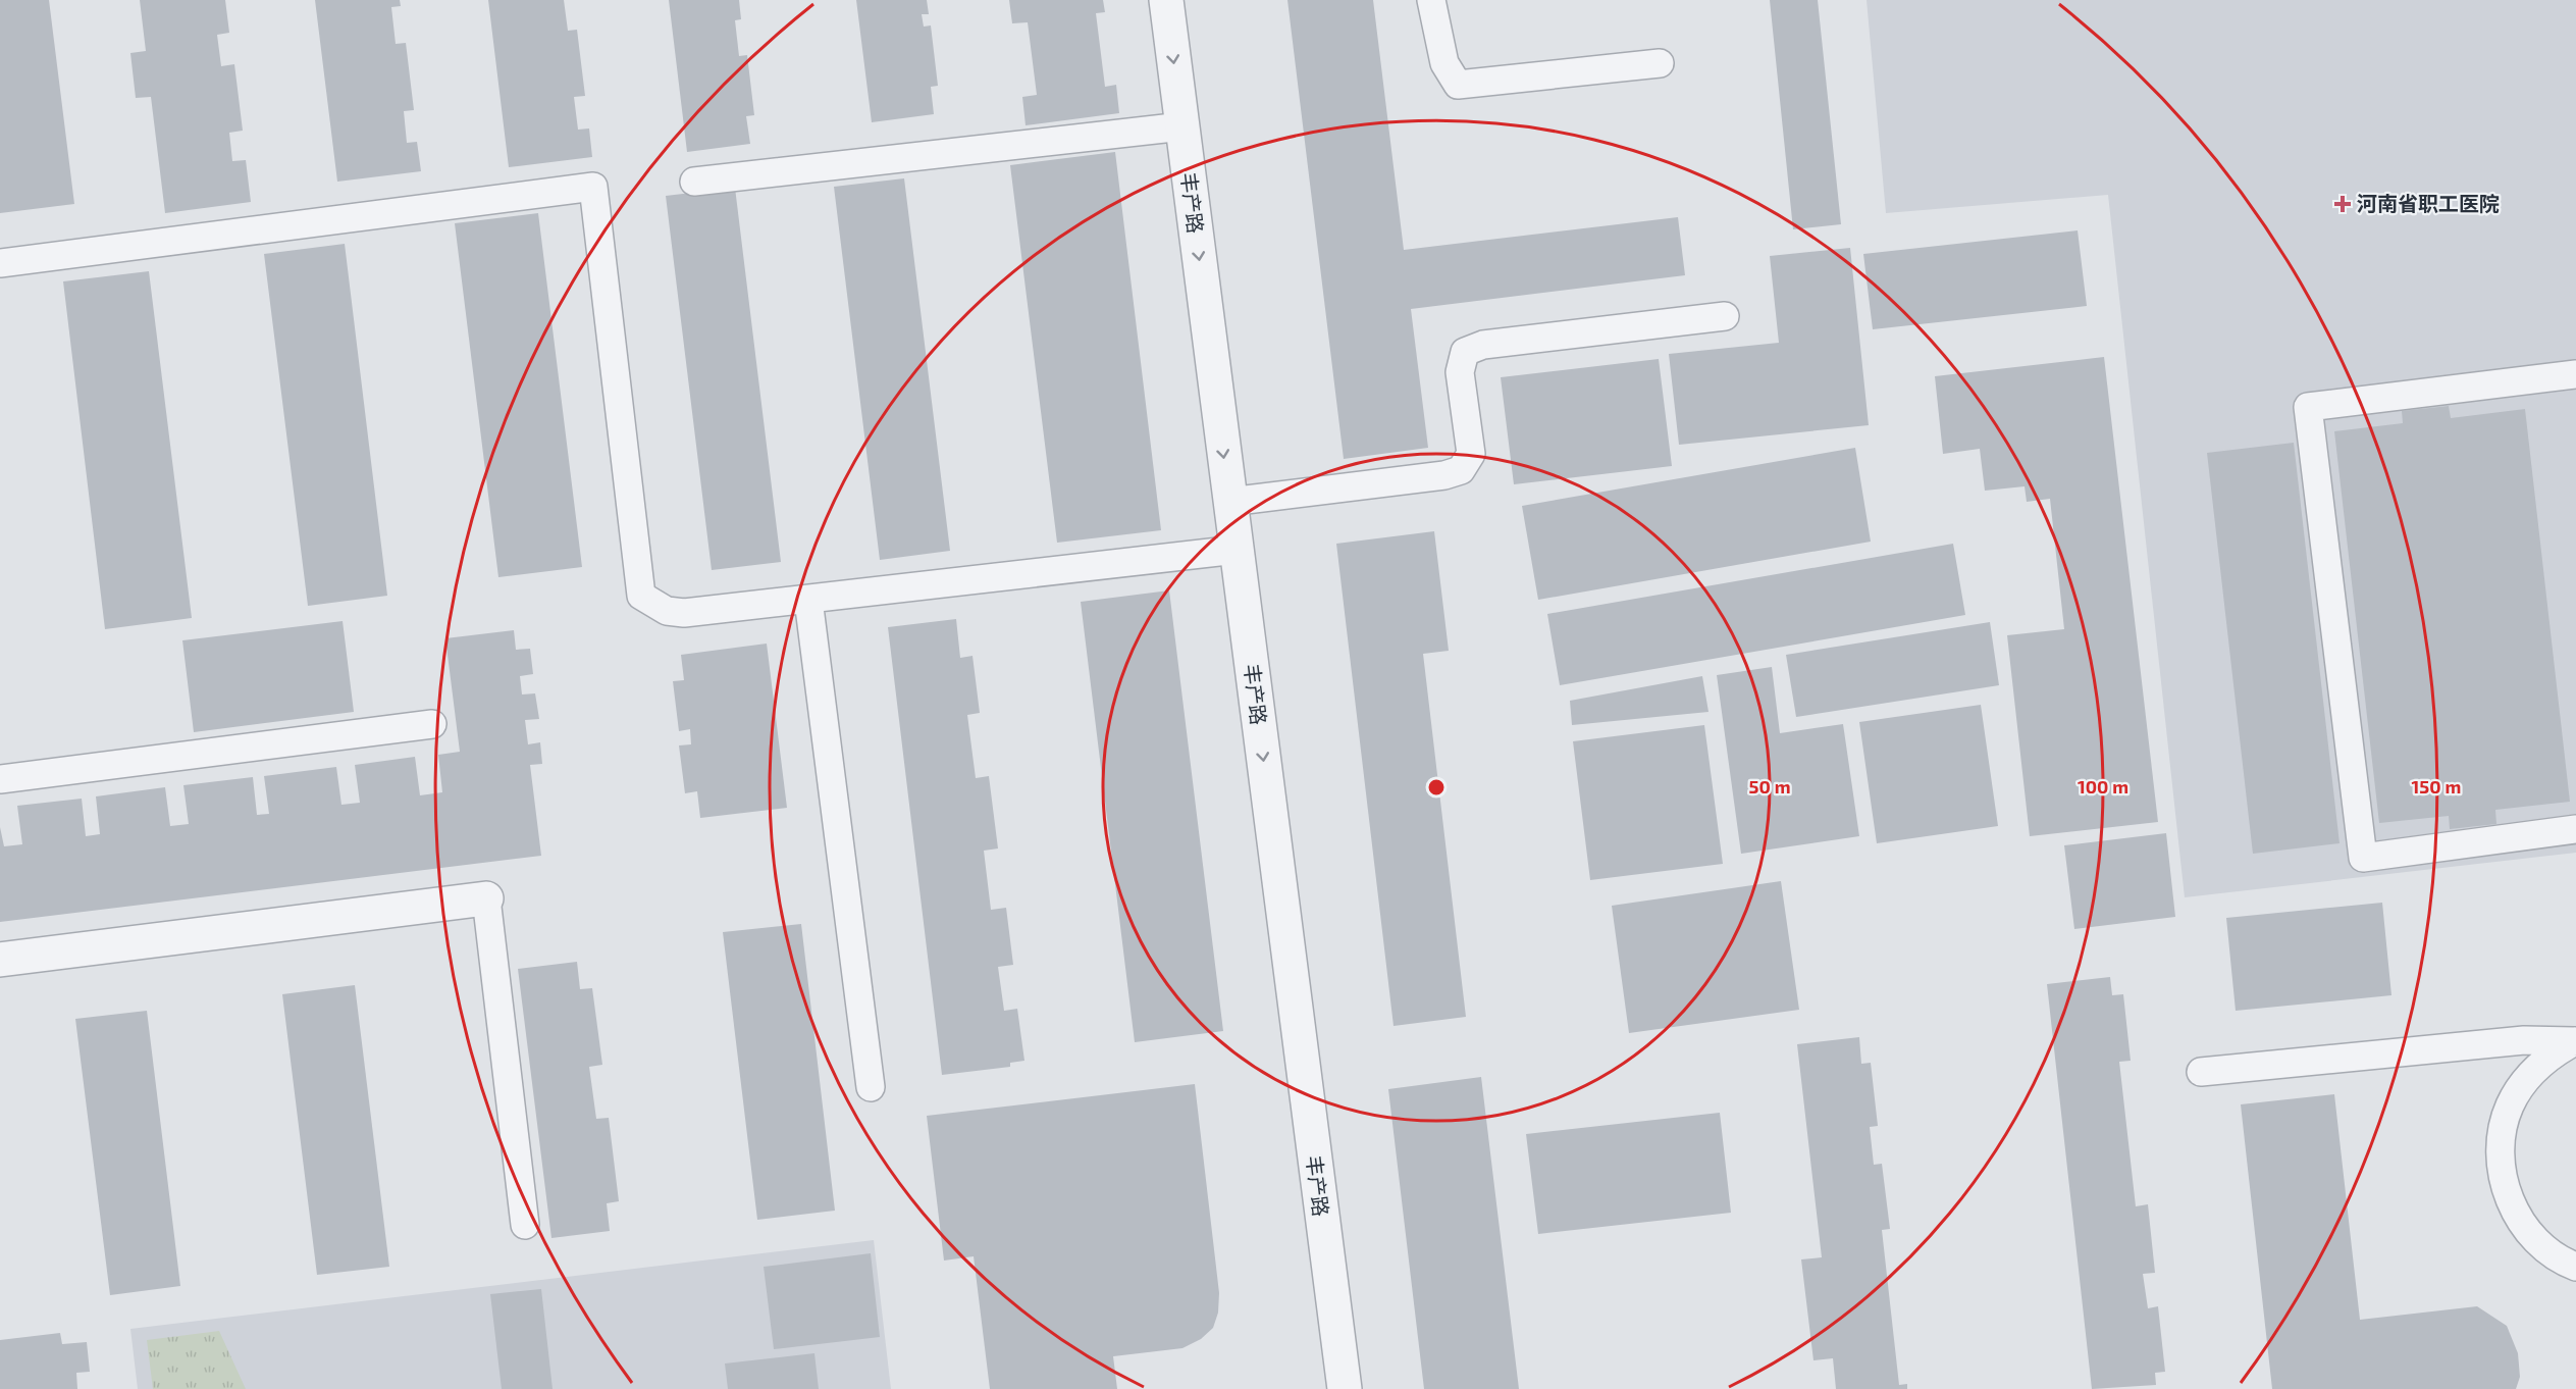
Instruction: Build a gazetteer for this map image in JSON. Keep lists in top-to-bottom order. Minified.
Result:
{"streets":{"street":["丰产路"]},"one_way":["丰产路"],"places":{"health":["河南省职工医院"]},"rings":["50 m","100 m","150 m"]}
